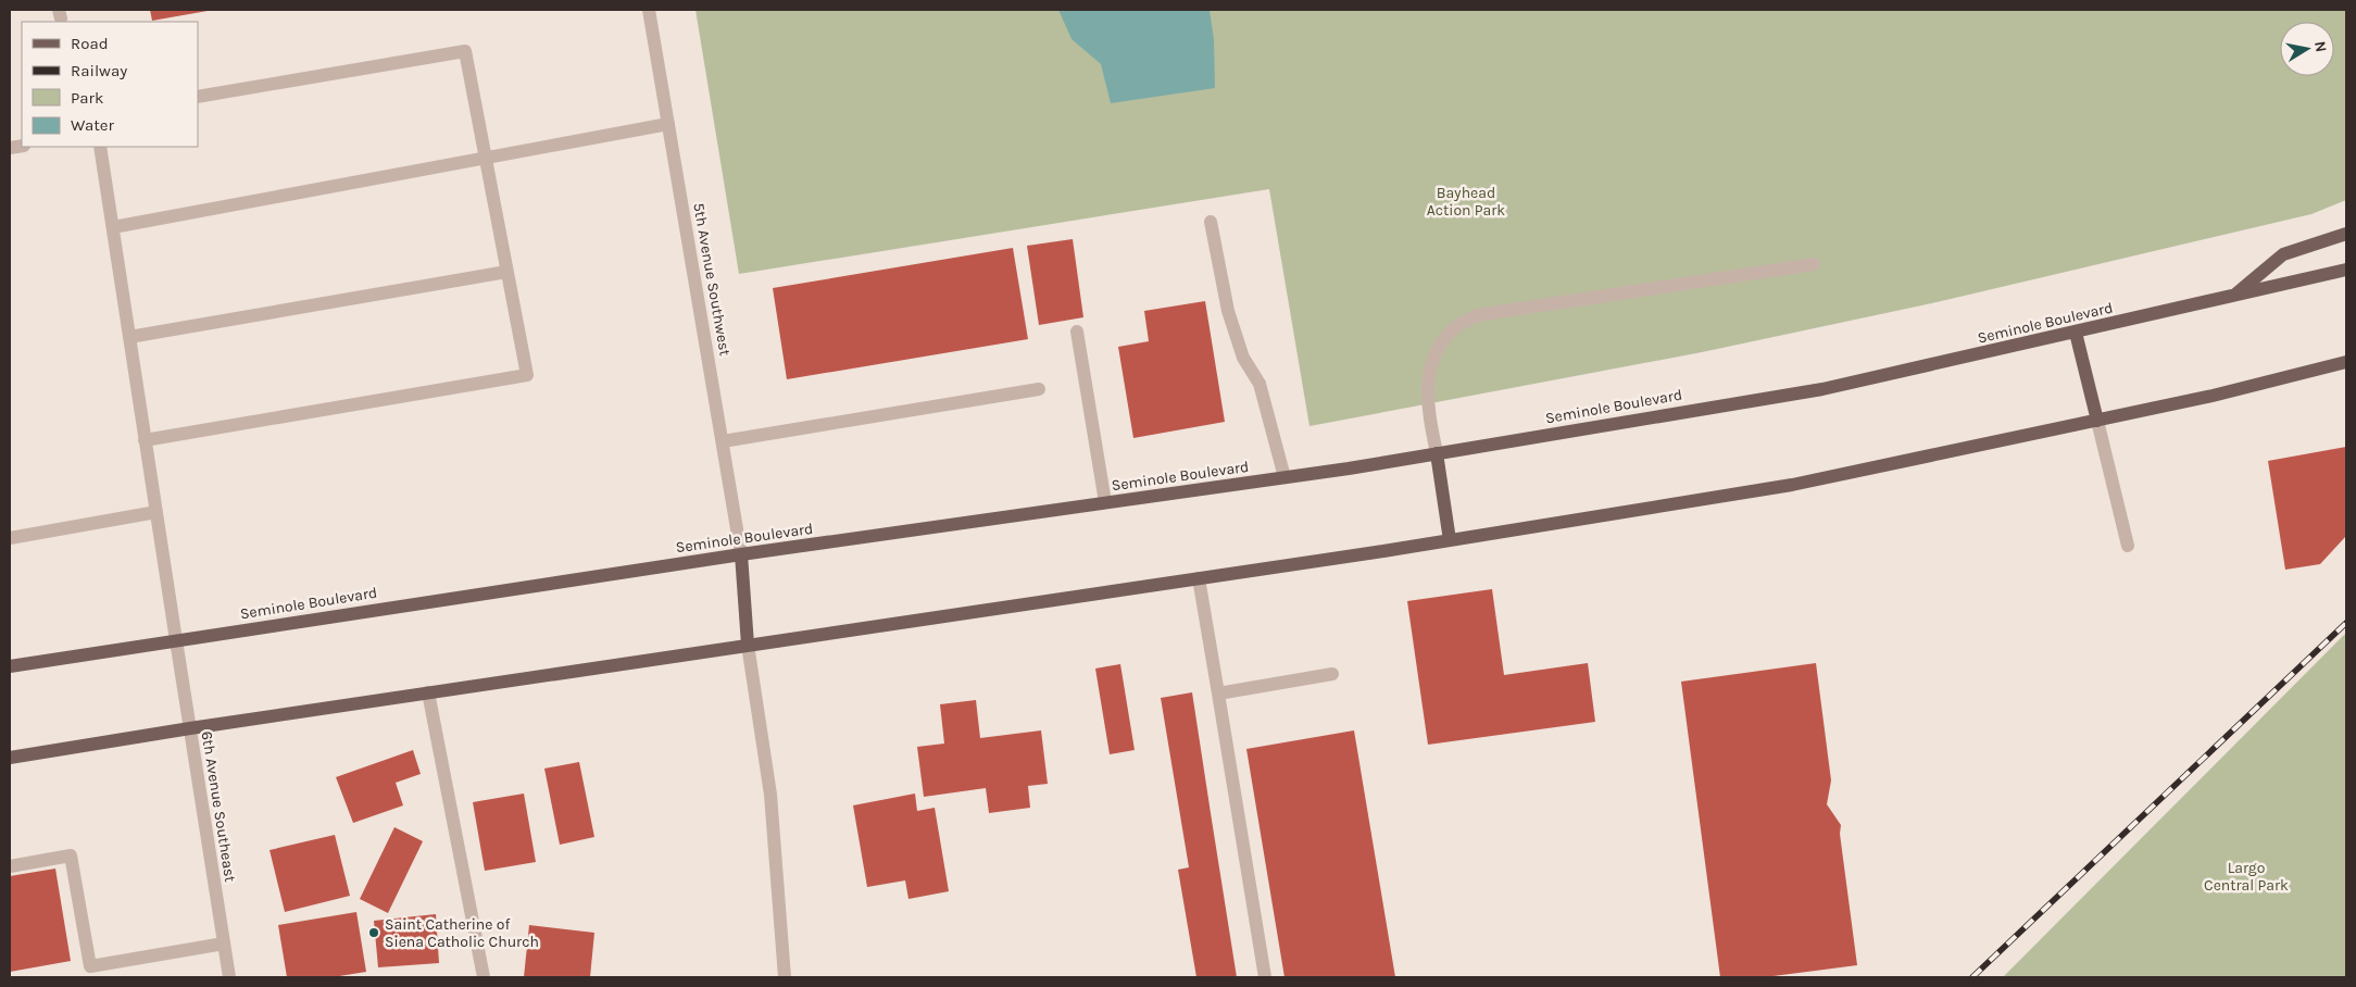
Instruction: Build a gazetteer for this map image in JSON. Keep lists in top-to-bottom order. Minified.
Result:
{"streets":{"main road":["Seminole Boulevard"],"street":["5th Avenue Southwest","6th Avenue Southeast"]},"crossings":[["5th Avenue Southwest","Seminole Boulevard"],["Seminole Boulevard","6th Avenue Southeast"]],"parks":["Bayhead Action Park","Largo Central Park"],"places":["Saint Catherine of Siena Catholic Church"],"legend":["Road","Railway","Park","Water"],"north":"right"}
